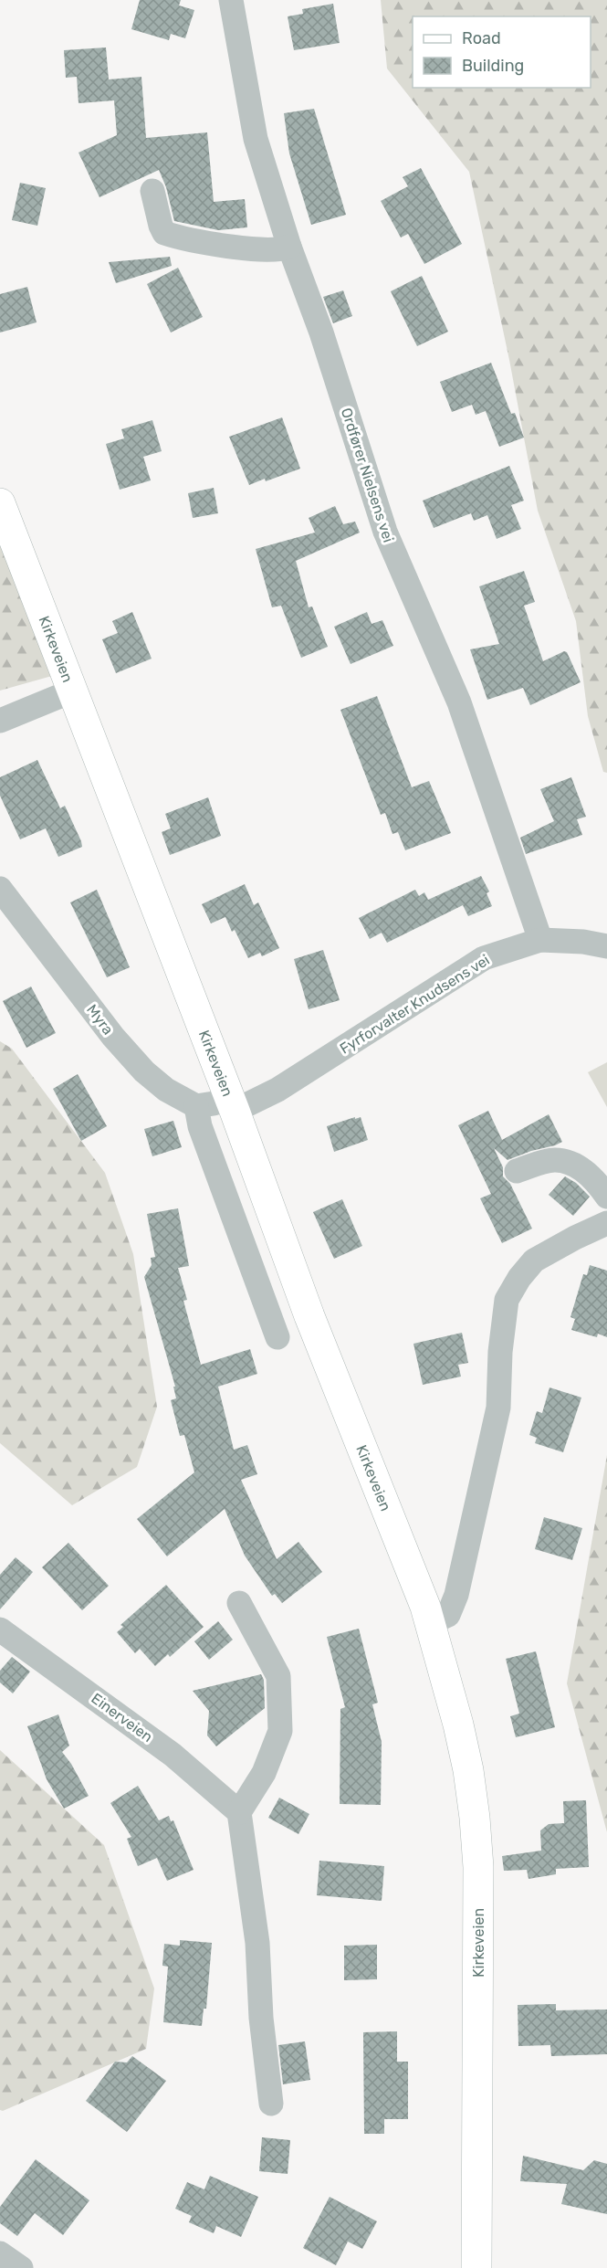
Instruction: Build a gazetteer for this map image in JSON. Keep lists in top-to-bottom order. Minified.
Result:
{"streets":{"main road":["Kirkeveien"],"street":["Ordfører Nielsens vei","Fyrforvalter Knudsens vei","Myra","Einerveien"]},"crossings":[["Ordfører Nielsens vei","Fyrforvalter Knudsens vei"],["Kirkeveien","Fyrforvalter Knudsens vei"]],"legend":["Road","Building"]}
